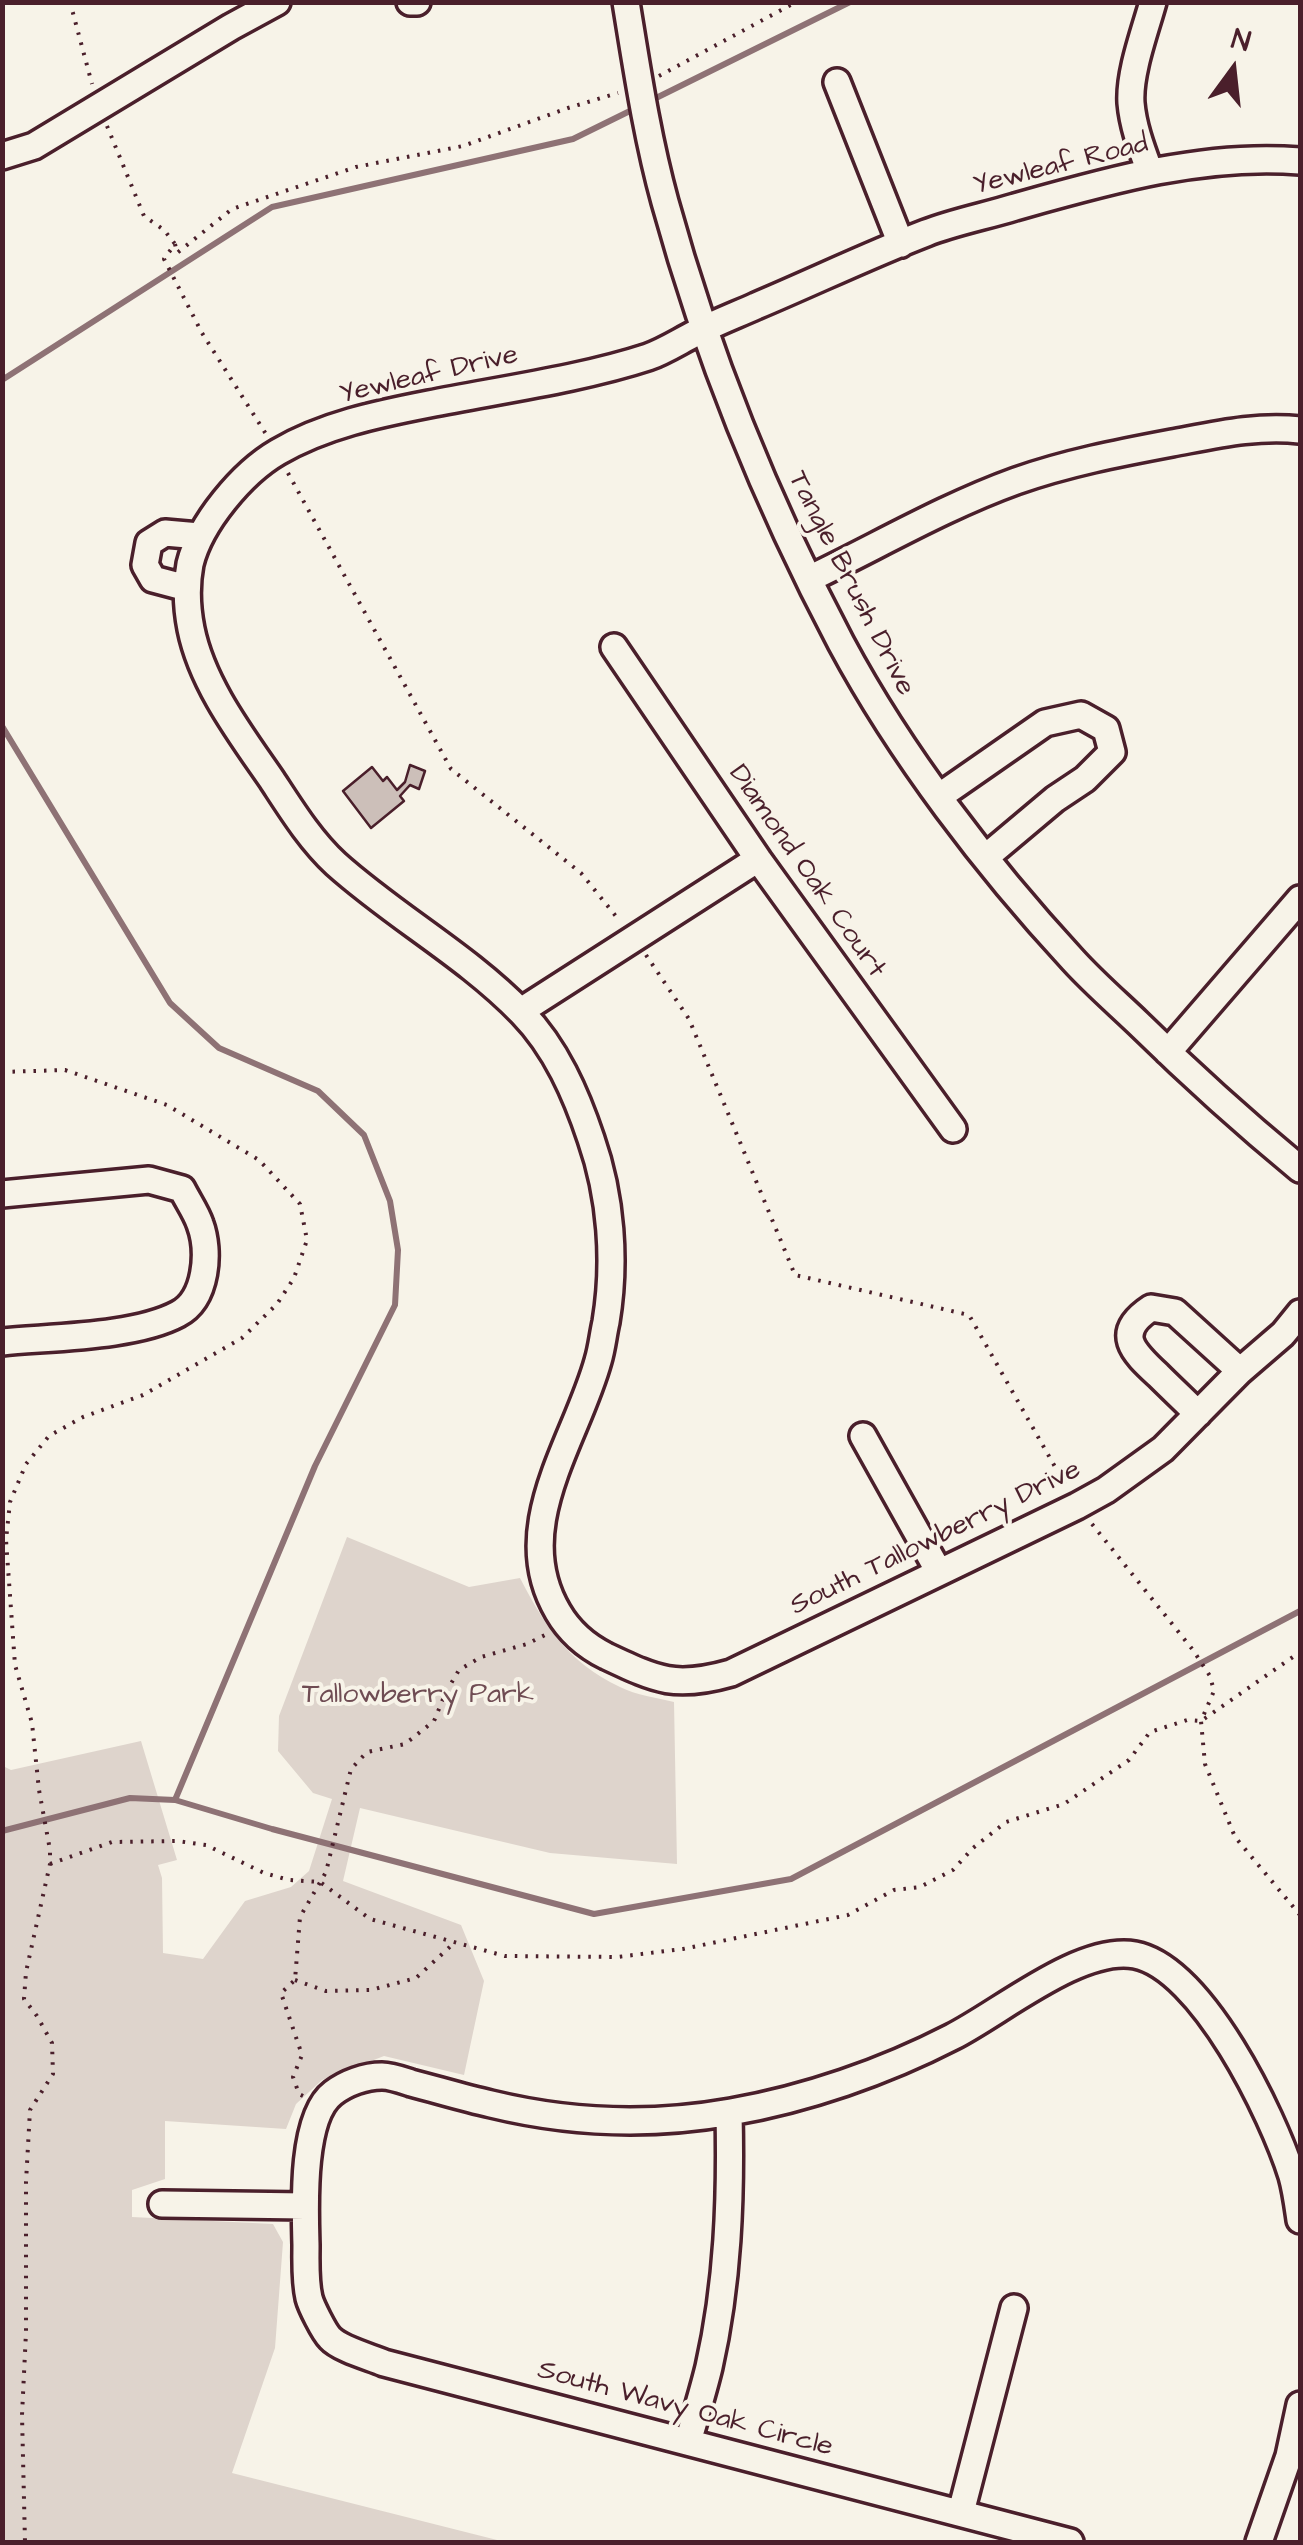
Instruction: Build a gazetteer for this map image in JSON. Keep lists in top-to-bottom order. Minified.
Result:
{"streets":{"street":["Yewleaf Road","Yewleaf Drive","Tangle Brush Drive","Diamond Oak Court","South Tallowberry Drive","South Wavy Oak Circle"]},"crossings":[["Yewleaf Road","Yewleaf Drive"],["Yewleaf Road","Tangle Brush Drive"],["Yewleaf Drive","Tangle Brush Drive"]],"parks":["Tallowberry Park"],"north":"top"}
